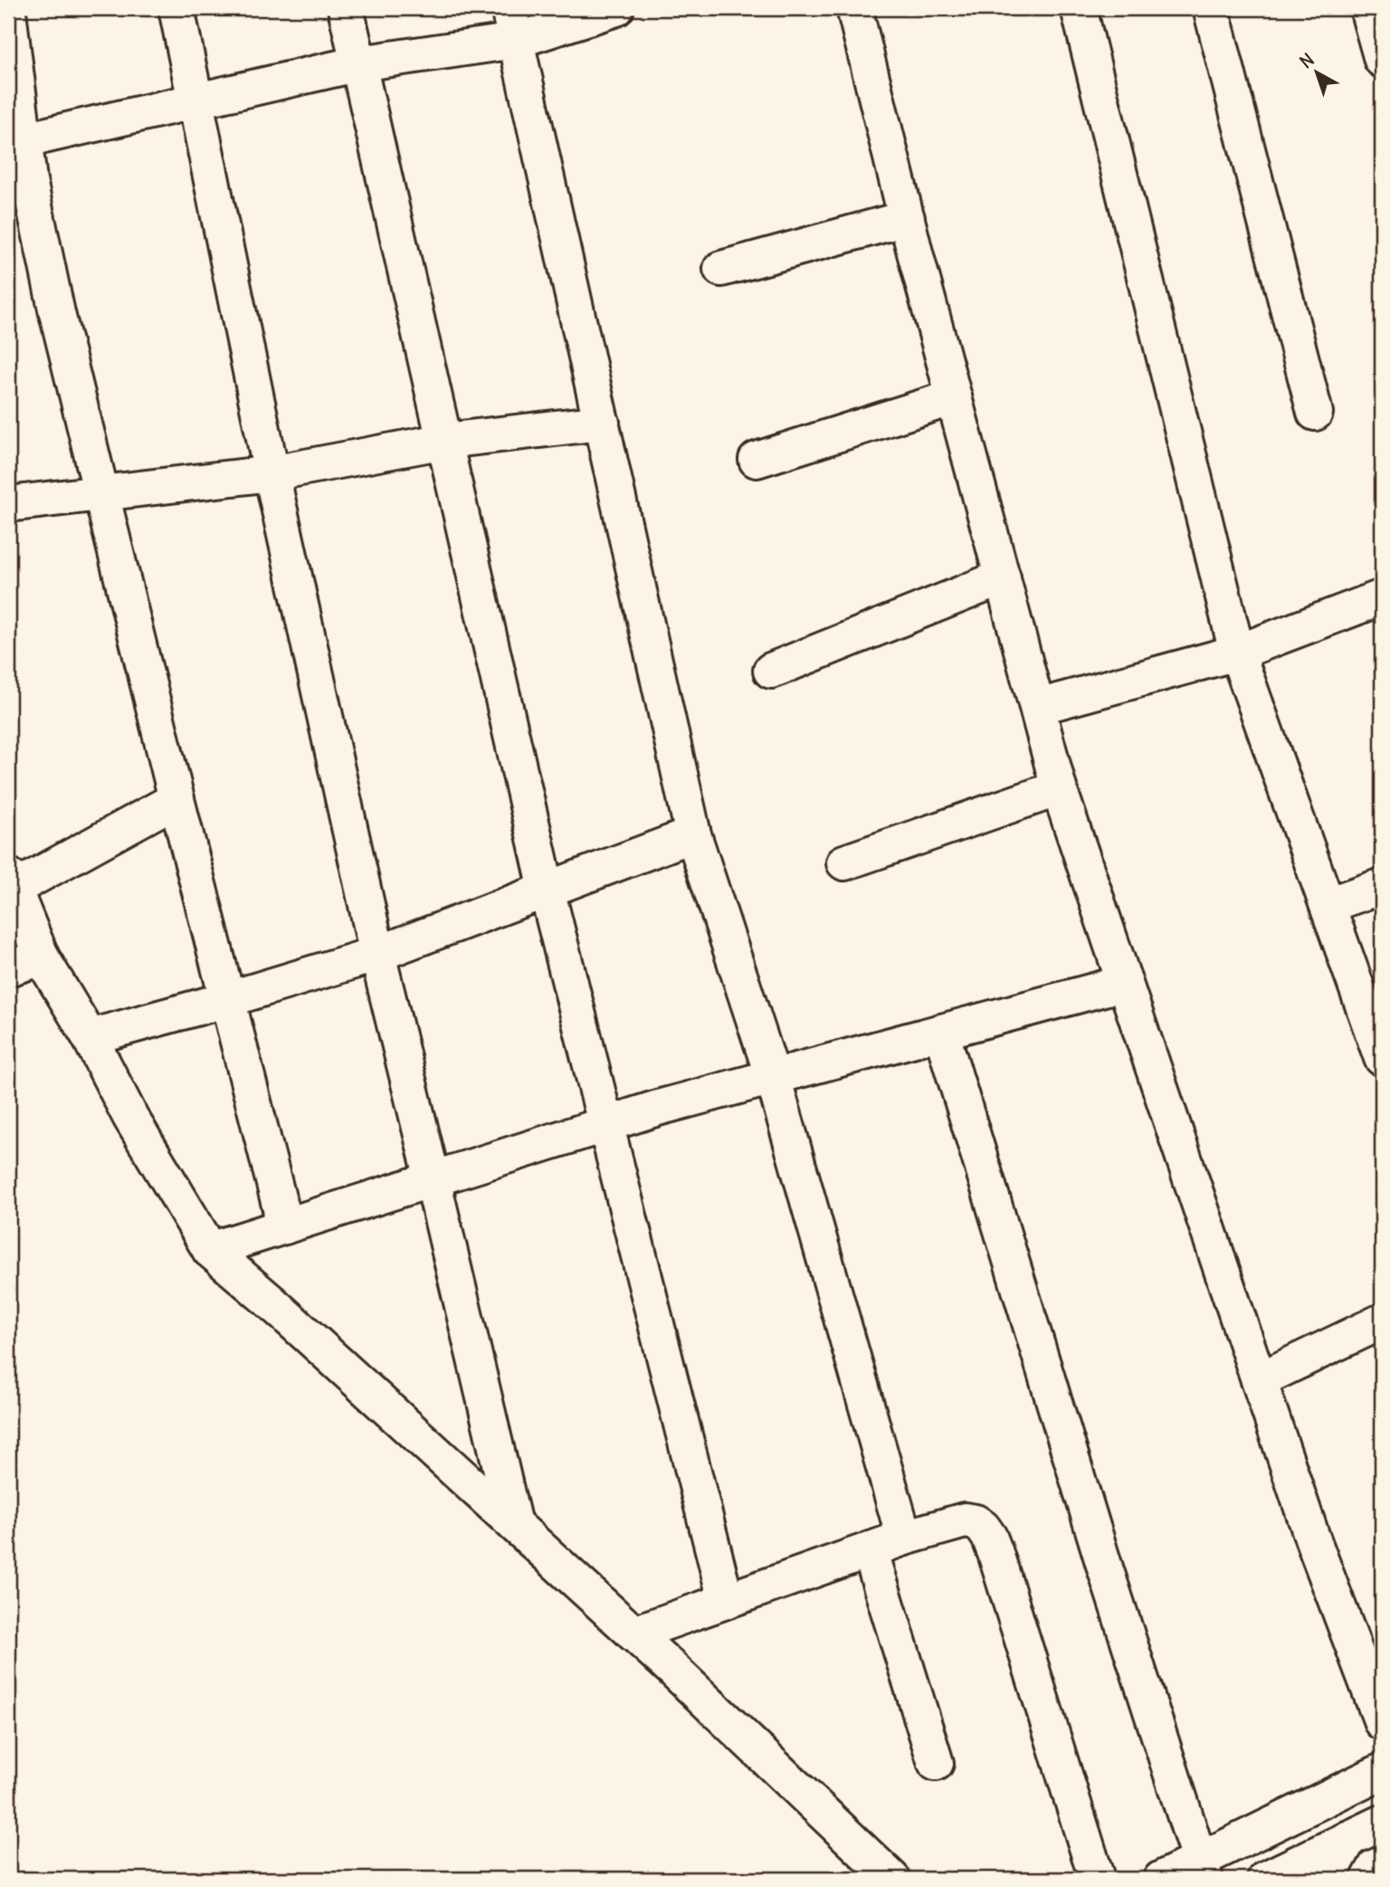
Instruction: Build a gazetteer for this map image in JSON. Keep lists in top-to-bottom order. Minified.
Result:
{"north":"top left"}
